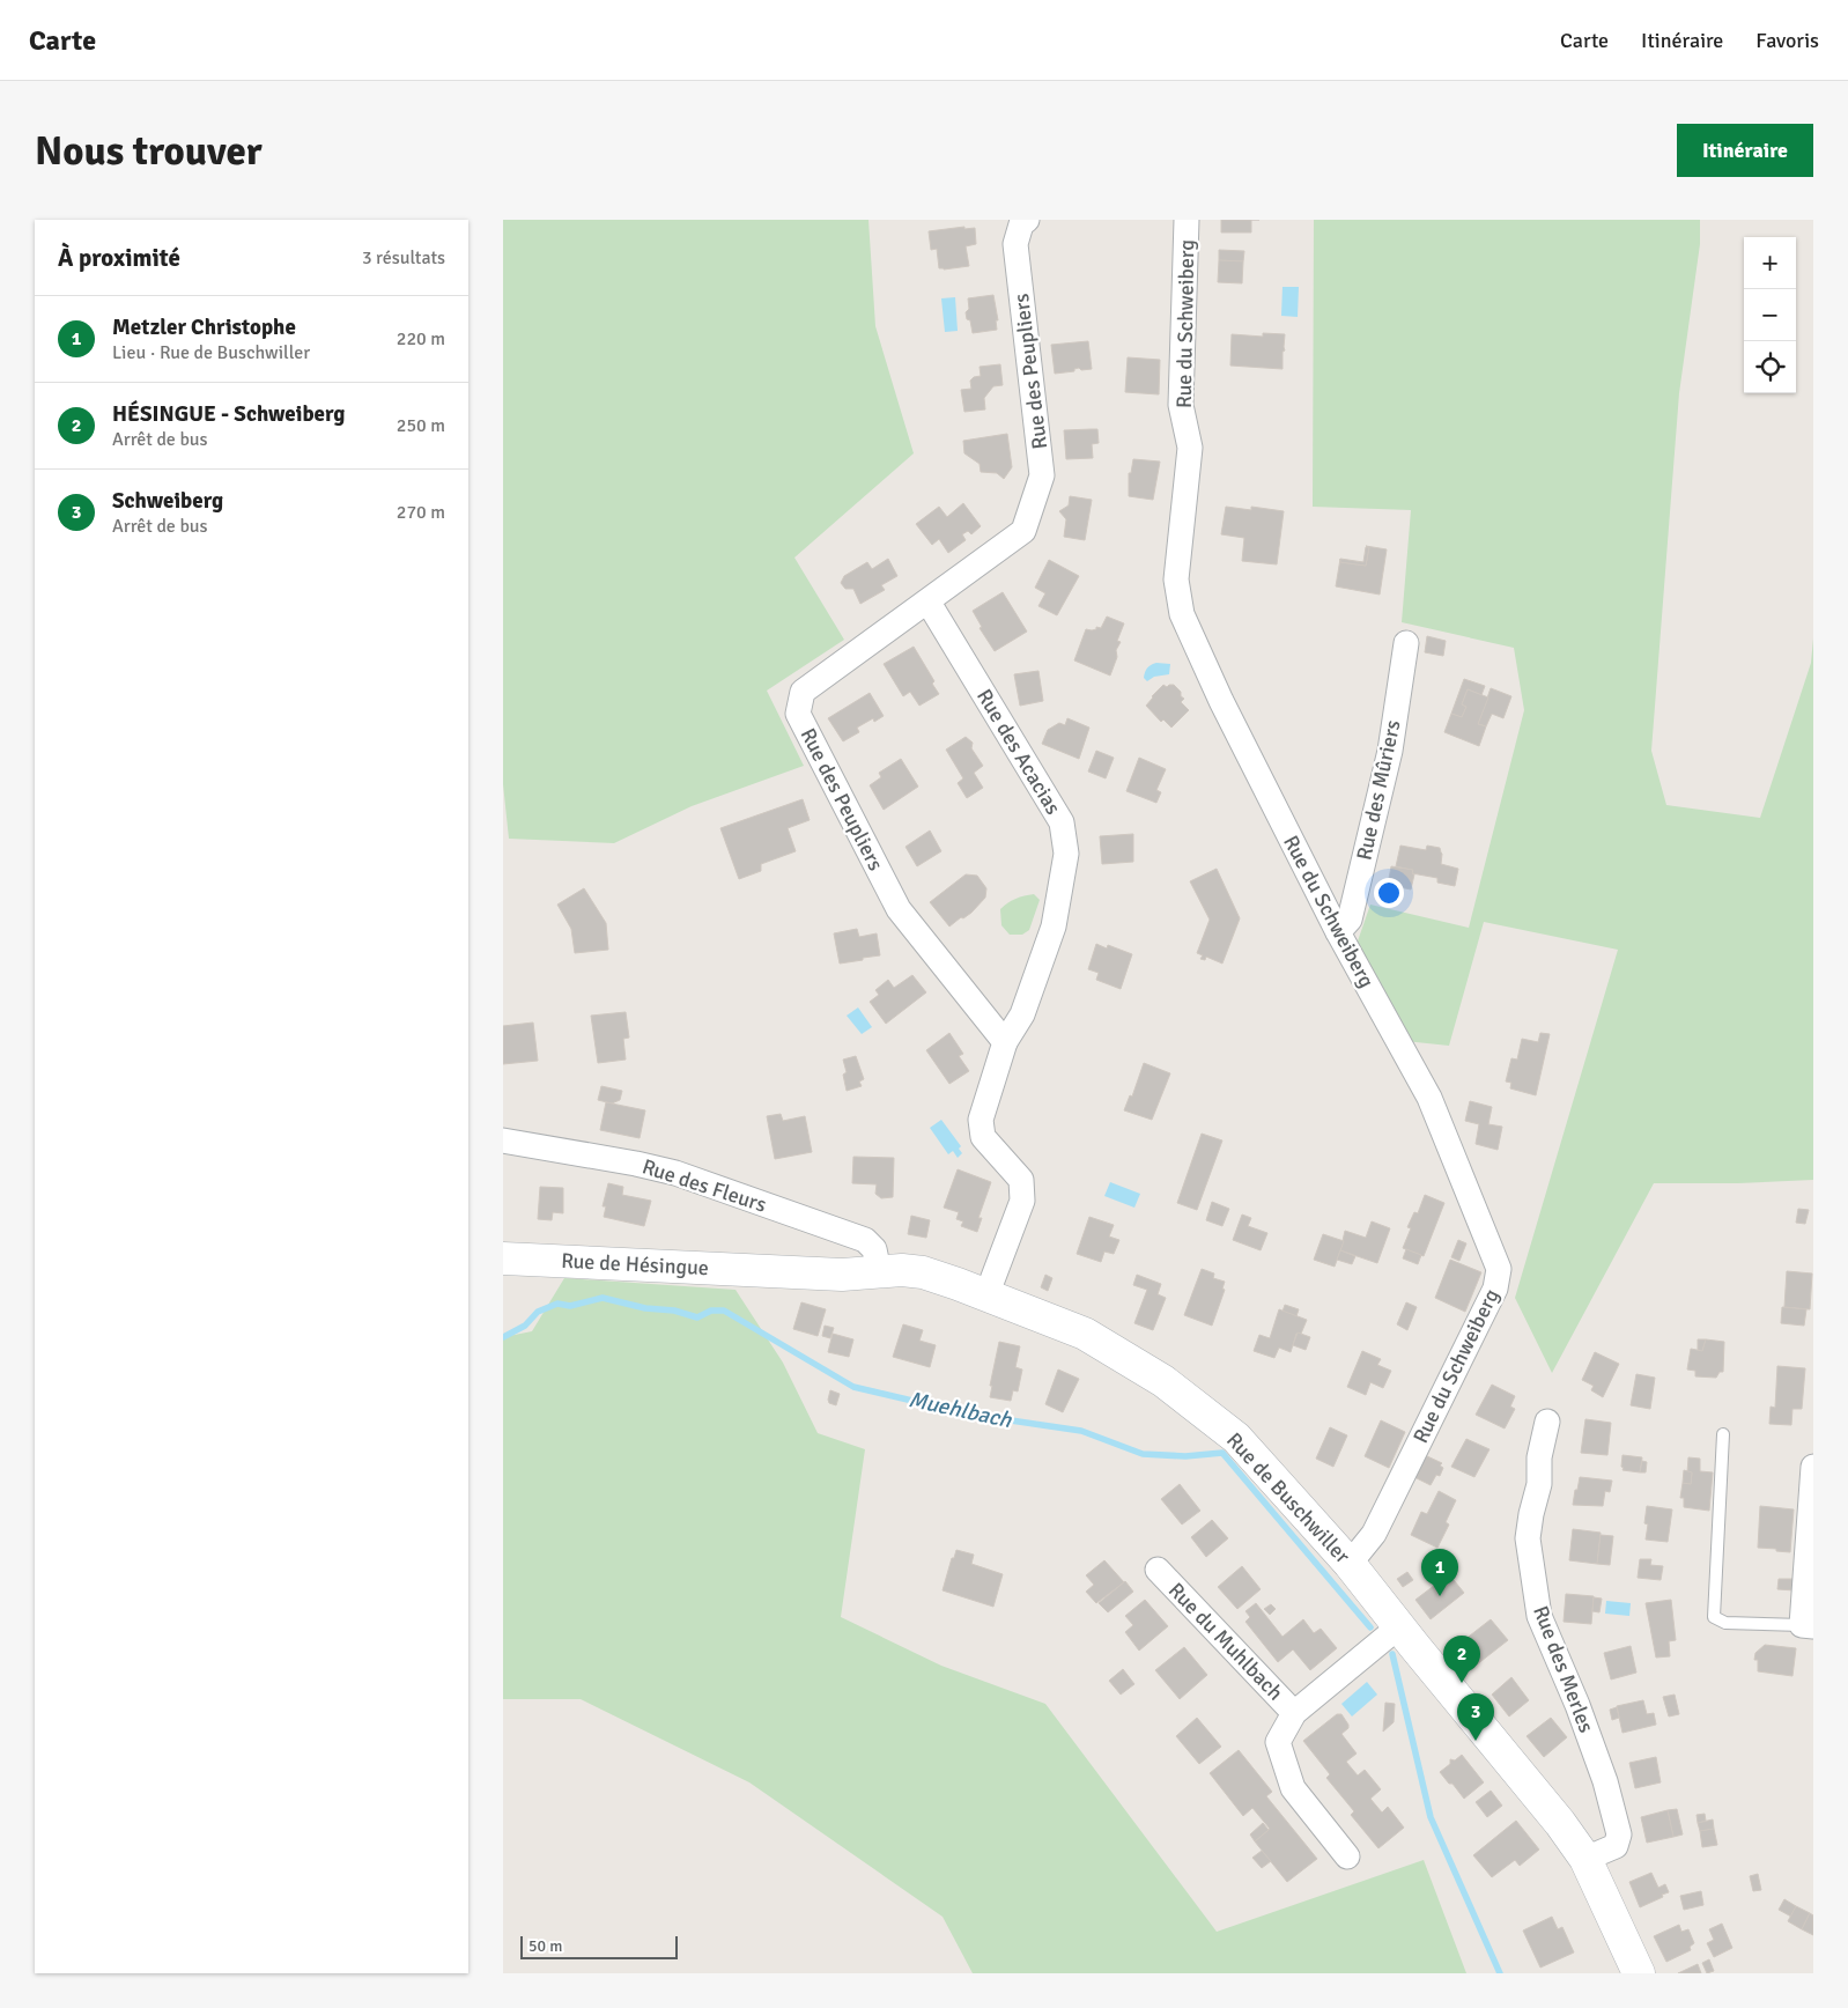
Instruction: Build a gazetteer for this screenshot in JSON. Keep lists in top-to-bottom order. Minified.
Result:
{"streets":{"street":["Rue du Schweiberg","Rue des Peupliers","Rue des Acacias","Rue des Mûriers","Rue des Fleurs","Rue de Hésingue","Rue de Buschwiller","Rue du Muhlbach","Rue des Merles"]},"crossings":[["Rue du Schweiberg","Rue des Mûriers"],["Rue du Schweiberg","Rue de Buschwiller"],["Rue des Peupliers","Rue des Acacias"],["Rue des Fleurs","Rue de Buschwiller"],["Rue de Hésingue","Rue de Buschwiller"],["Rue de Buschwiller","Rue du Muhlbach"],["Rue de Buschwiller","Rue des Merles"]],"water":["Muehlbach"],"scale_bar":"50 m","page":{"header":"Carte","nav":["Carte","Itinéraire","Favoris"],"buttons":"Itinéraire","title":"Nous trouver","heading":["À proximité","3 résultats"],"map_buttons":["+","−"],"list":[{"mark":"1","name":"Metzler Christophe","note":"Lieu · Rue de Buschwiller","value":"220 m"},{"mark":"2","name":"HÉSINGUE - Schweiberg","note":"Arrêt de bus","value":"250 m"},{"mark":"3","name":"Schweiberg","note":"Arrêt de bus","value":"270 m"}],"pins":["1","2","3"],"scale":"50 m"}}
